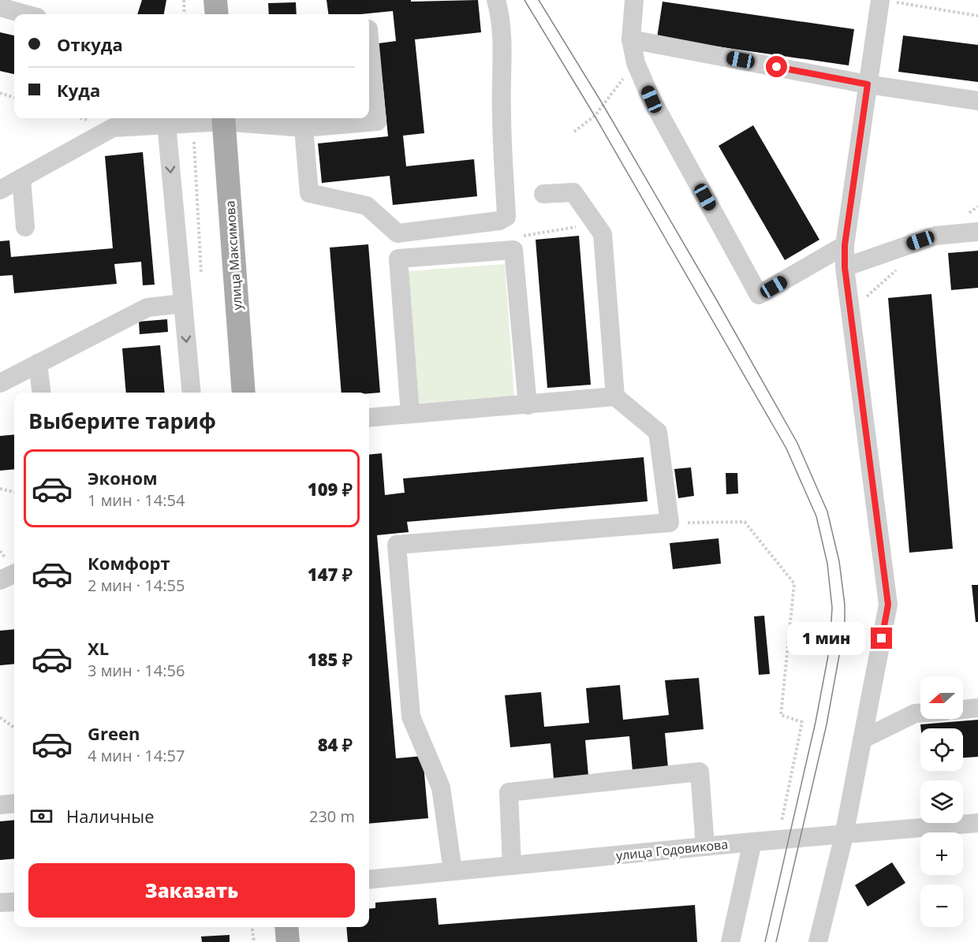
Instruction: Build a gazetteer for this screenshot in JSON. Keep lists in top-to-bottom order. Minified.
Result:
{"streets":{"main road":["улица Максимова"],"street":["улица Годовикова"]},"north":"left","page":{"banner":["Откуда","Куда"],"heading":"Выберите тариф","list":[{"name":"Эконом","note":"1 мин · 14:54","value":"109 ₽"},{"name":"Комфорт","note":"2 мин · 14:55","value":"147 ₽"},{"name":"XL","note":"3 мин · 14:56","value":"185 ₽"},{"name":"Green","note":"4 мин · 14:57","value":"84 ₽"}],"bubble":"1 мин","map_buttons":["+","−"],"pay":["Наличные","230 m"],"buttons":"Заказать"}}
